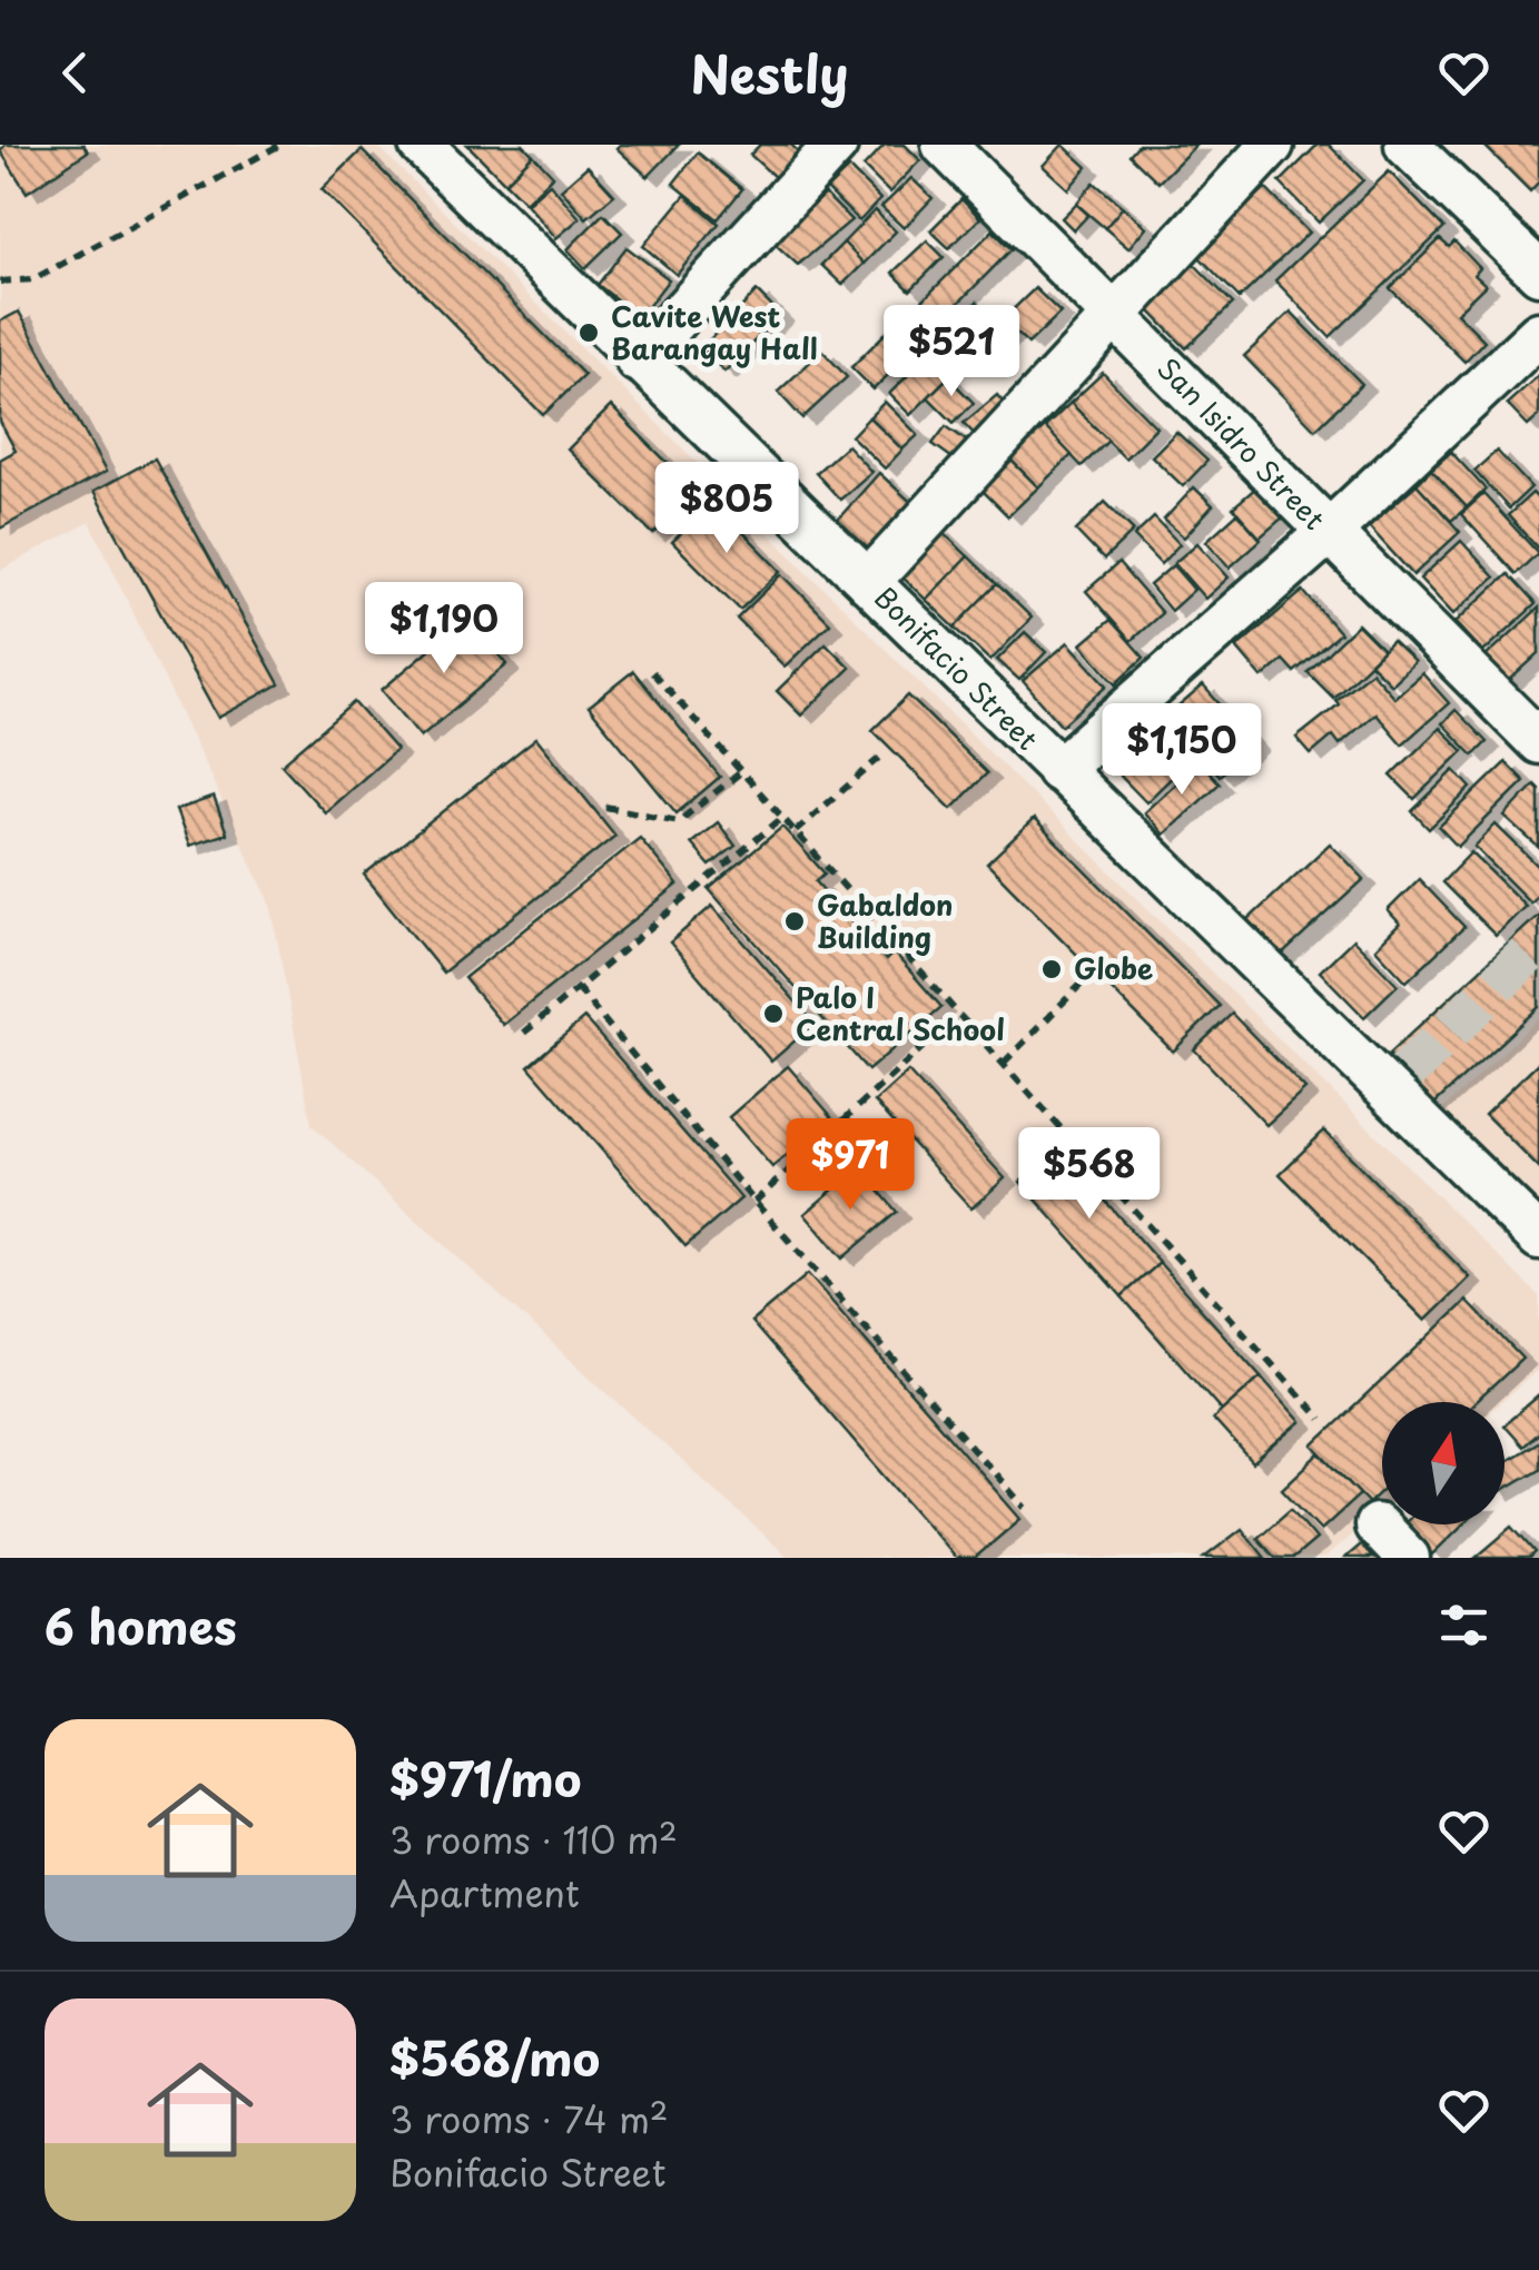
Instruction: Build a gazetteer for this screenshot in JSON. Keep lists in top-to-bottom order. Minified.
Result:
{"streets":{"street":["San Isidro Street","Bonifacio Street"]},"places":["Cavite West Barangay Hall","Gabaldon Building","Globe","Palo I Central School"],"north":"top","page":{"header":"Nestly","price":["$521","$805","$1,190","$1,150","$971","$568"],"heading":"6 homes","list":[{"name":"$971/mo","note":"3 rooms · 110 m² · Apartment"},{"name":"$568/mo","note":"3 rooms · 74 m² · Bonifacio Street"}]}}
